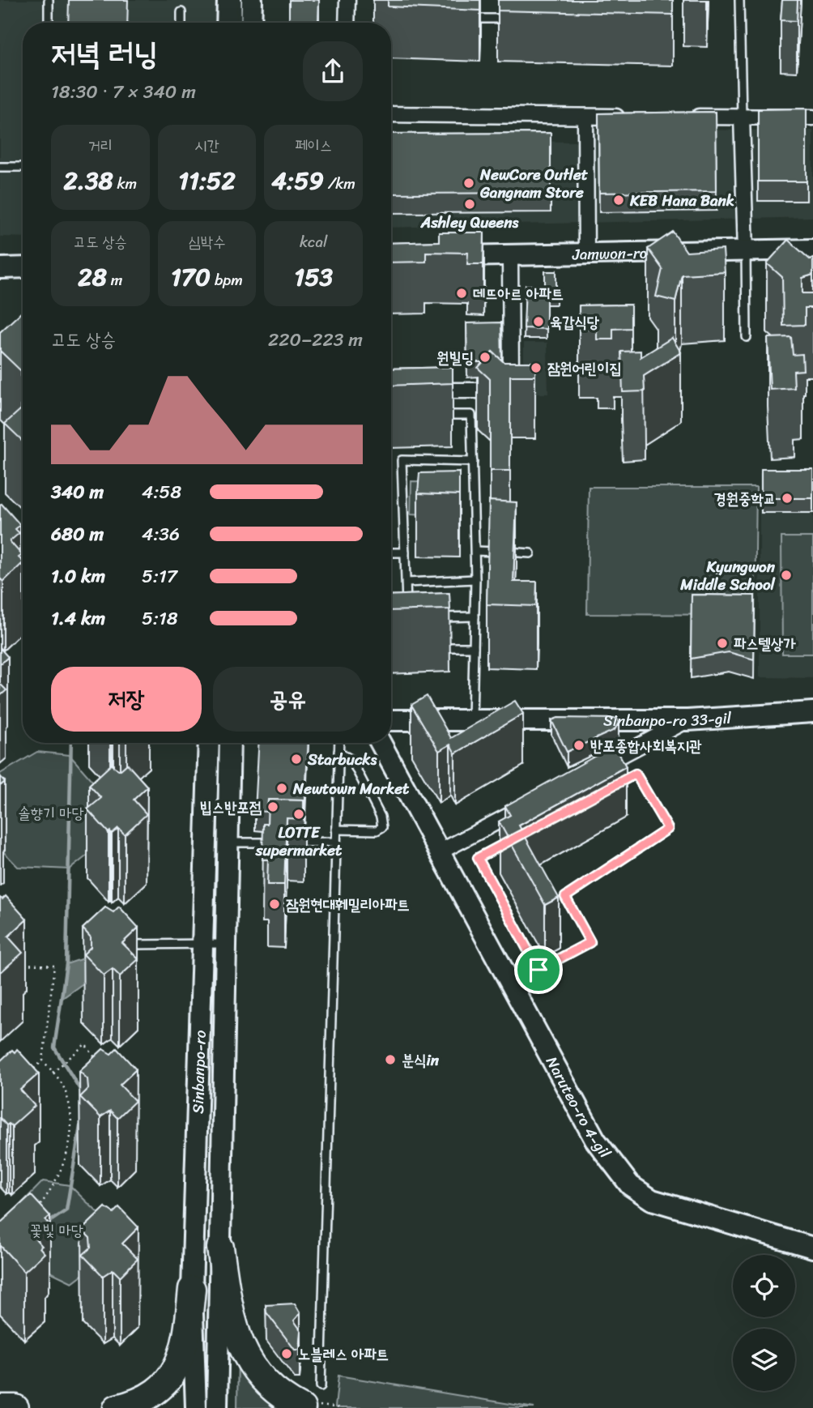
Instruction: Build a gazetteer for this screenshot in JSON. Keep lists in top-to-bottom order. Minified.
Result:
{"streets":{"main road":["Jamwon-ro","Sinbanpo-ro 33-gil","Sinbanpo-ro","Naruteo-ro 4-gil"]},"parks":["솔향기 마당","꽃빛 마당"],"places":["NewCore Outlet Gangnam Store","KEB Hana Bank","Ashley Queens","데뜨아르 아파트","육갑식당","원빌딩","잠원어린이집","경원중학교","Kyungwon Middle School","파스텔상가","반포종합사회복지관","Starbucks","Newtown Market","빕스반포점","LOTTE supermarket","잠원현대훼밀리아파트","분식in","노블레스 아파트"],"page":{"heading":["저녁 러닝","18:30 · 7 × 340 m"],"stats":[["거리","2.38 km"],["시간","11:52"],["페이스","4:59 /km"],["고도 상승","28 m"],["심박수","170 bpm"],["kcal","153"]],"chart":["고도 상승","220–223 m"],"list":[{"name":"340 m","note":"4:58"},{"name":"680 m","note":"4:36"},{"name":"1.0 km","note":"5:17"},{"name":"1.4 km","note":"5:18"}],"buttons":["저장","공유"]}}
